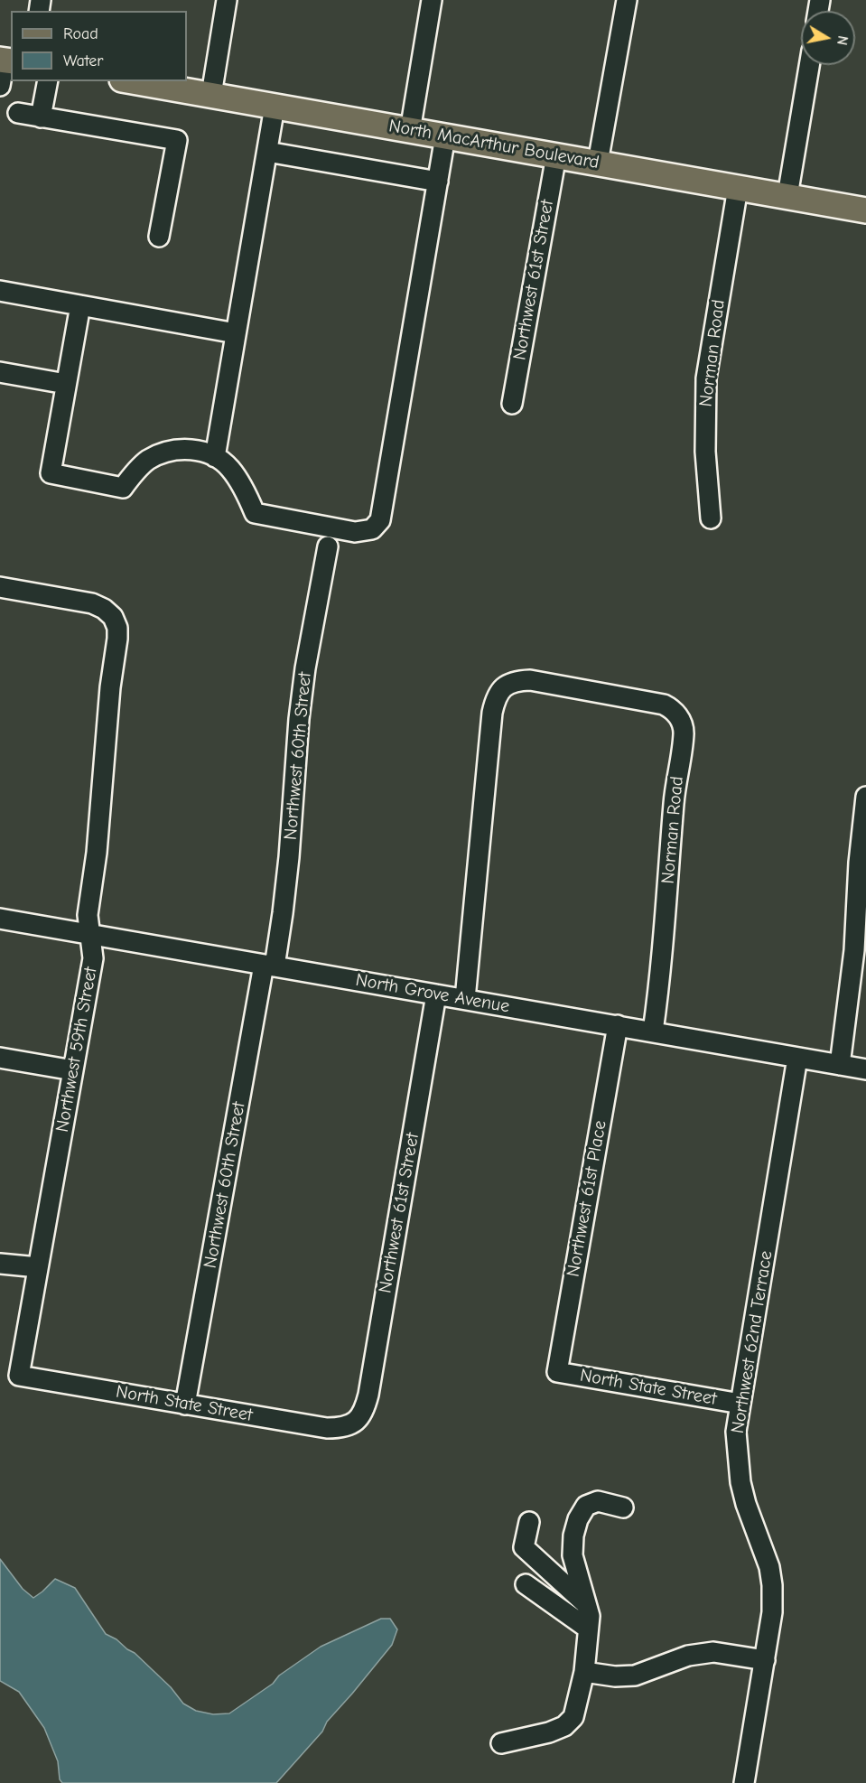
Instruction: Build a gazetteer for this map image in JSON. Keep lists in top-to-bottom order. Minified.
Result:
{"streets":{"main road":["North MacArthur Boulevard"],"street":["Northwest 61st Street","Norman Road","Northwest 60th Street","North Grove Avenue","Northwest 59th Street","Northwest 61st Place","Northwest 62nd Terrace","North State Street"]},"crossings":[["North MacArthur Boulevard","Northwest 61st Street"],["North MacArthur Boulevard","Norman Road"],["Northwest 61st Street","North Grove Avenue"],["Northwest 61st Street","North State Street"],["Norman Road","North Grove Avenue"],["Northwest 60th Street","North Grove Avenue"],["Northwest 60th Street","North State Street"],["North Grove Avenue","Northwest 59th Street"],["North Grove Avenue","Northwest 61st Place"],["North Grove Avenue","Northwest 62nd Terrace"],["Northwest 59th Street","North State Street"],["Northwest 61st Place","North State Street"],["Northwest 62nd Terrace","North State Street"]],"legend":["Road","Water"],"north":"right"}
